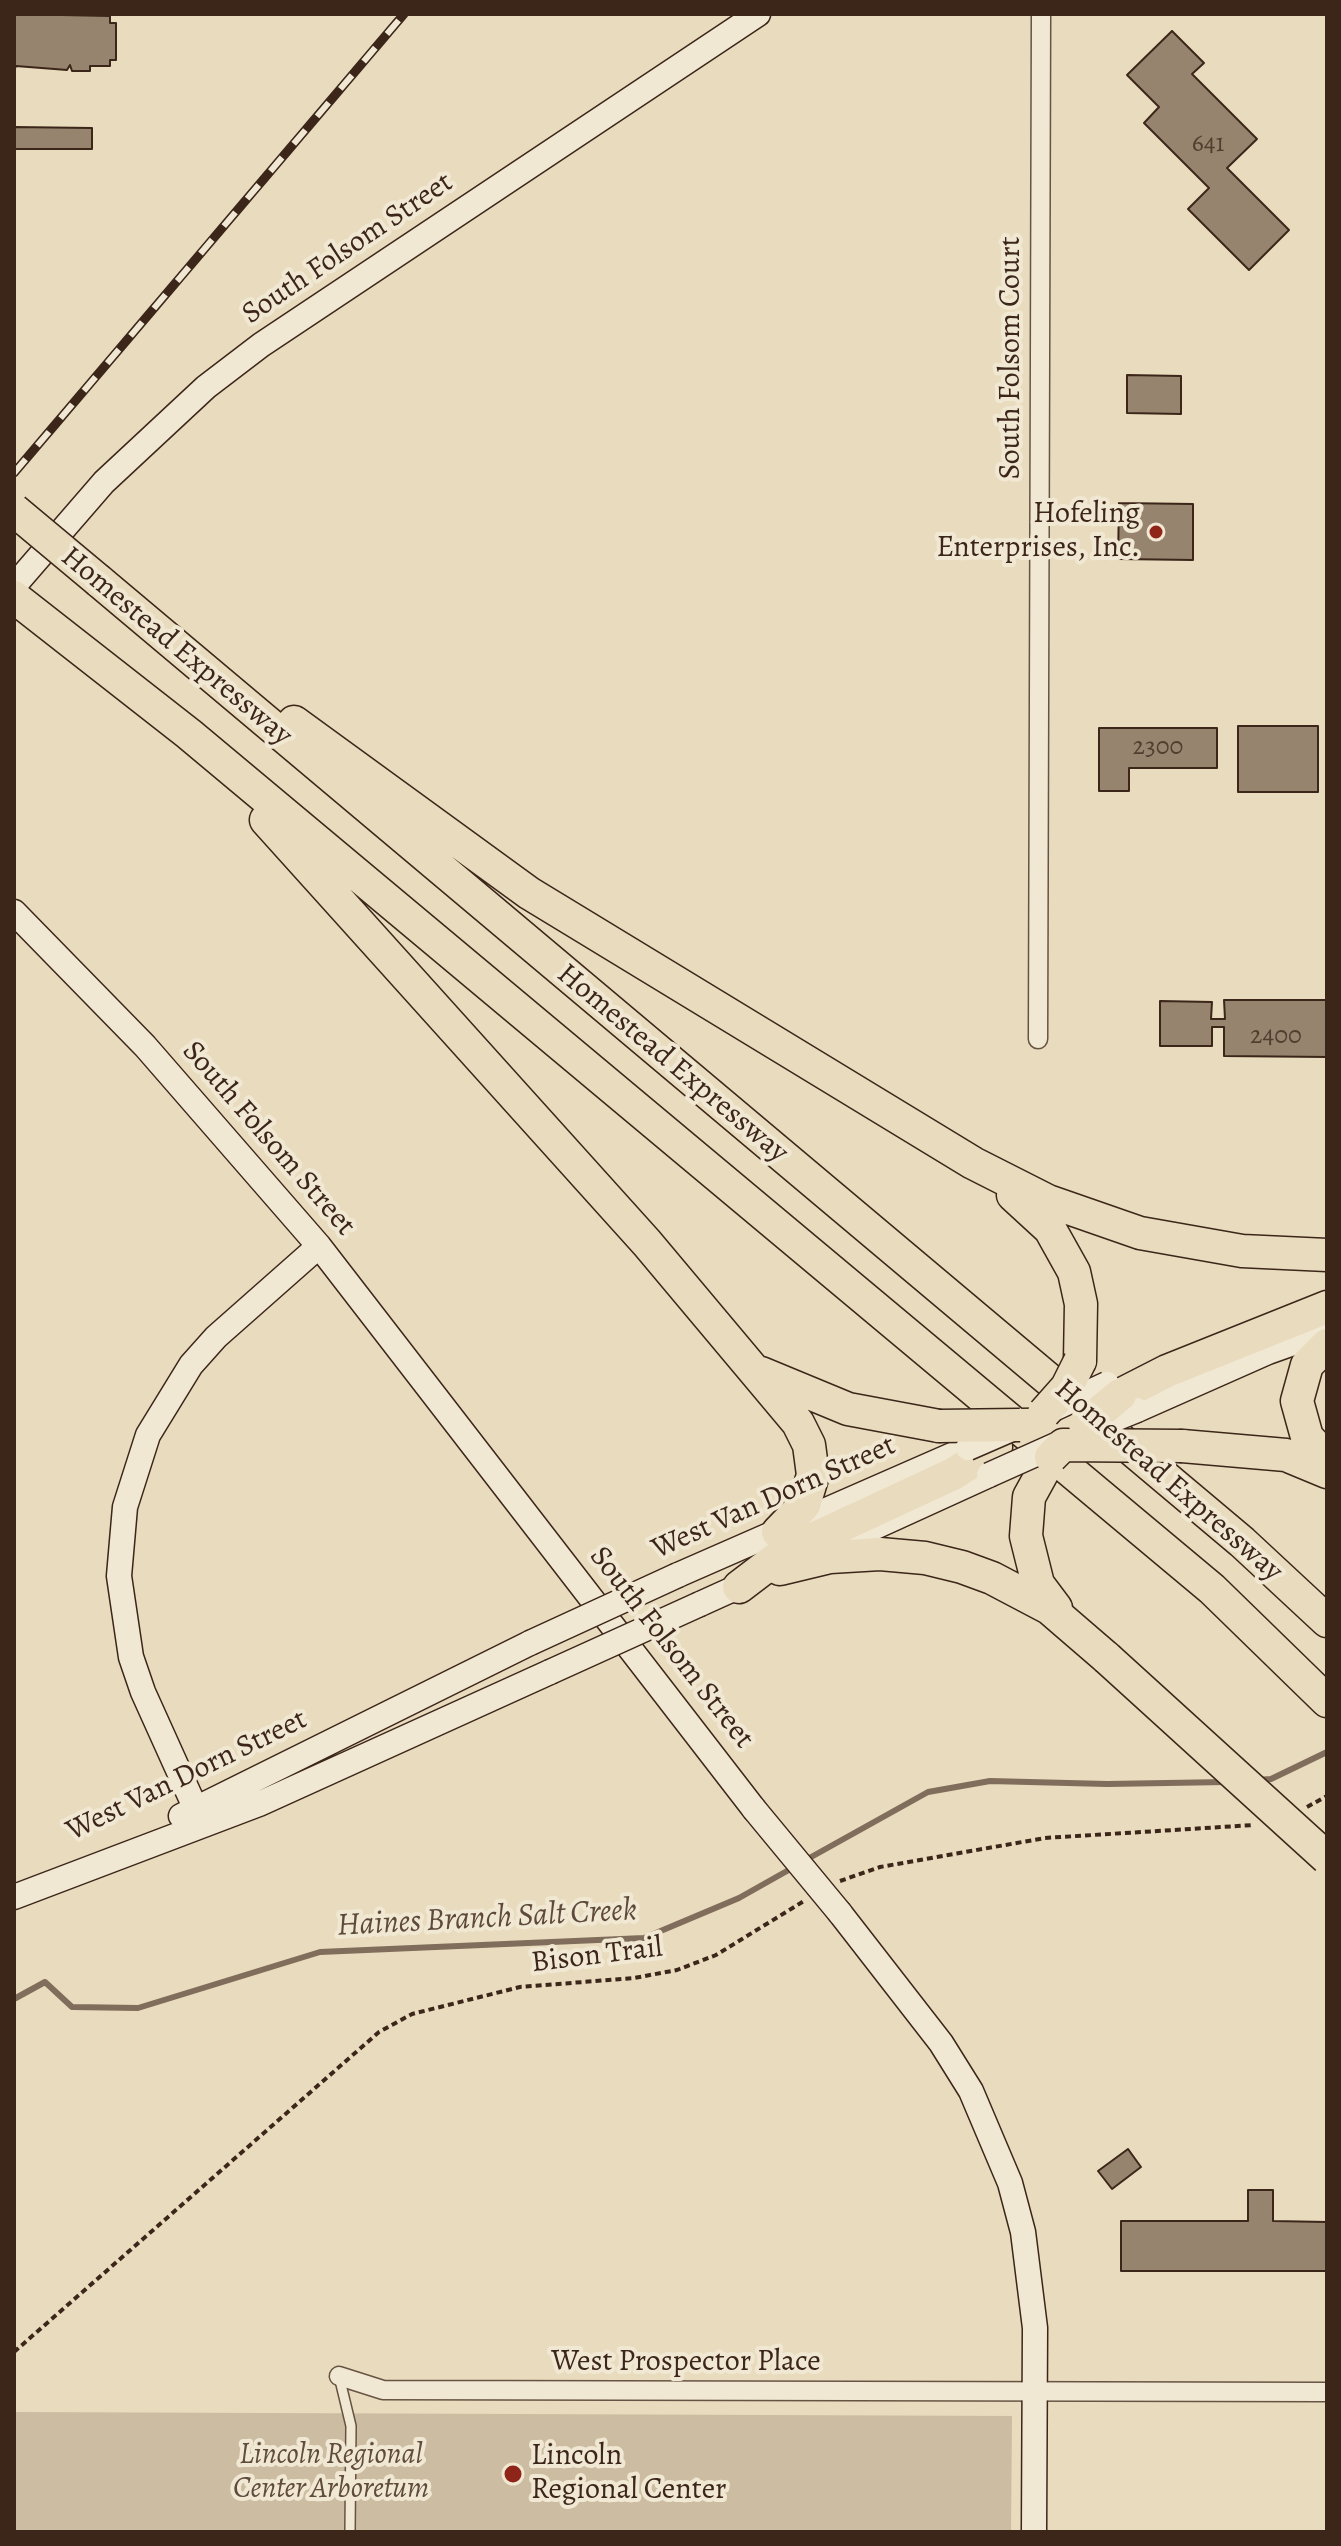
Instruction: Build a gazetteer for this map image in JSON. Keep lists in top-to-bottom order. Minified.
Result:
{"streets":{"highway":["Homestead Expressway"],"main road":["South Folsom Street","West Van Dorn Street"],"street":["South Folsom Court","West Prospector Place"],"path":["Bison Trail"]},"crossings":[["South Folsom Street","West Prospector Place"]],"water":["Haines Branch Salt Creek"],"parks":["Lincoln Regional Center Arboretum"],"places":["Hofeling Enterprises, Inc.","Lincoln Regional Center"],"house_numbers":["641","2300","2400"]}
